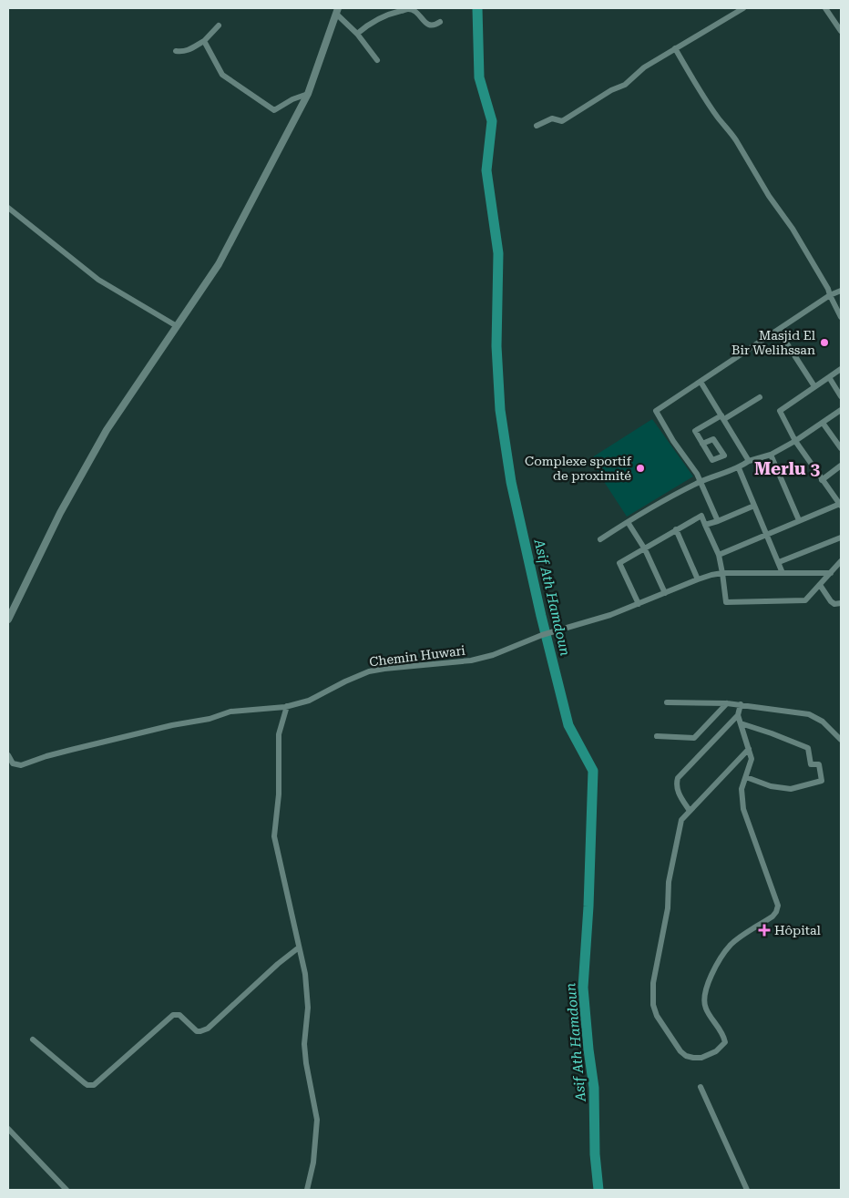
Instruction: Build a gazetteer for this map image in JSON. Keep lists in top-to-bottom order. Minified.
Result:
{"streets":{"street":["Chemin Huwari"]},"districts":["Merlu 3"],"water":["Asif Ath Hamdoun"],"places":{"other":["Masjid El Bir Welihssan","Complexe sportif de proximité"],"health":["Hôpital"]}}
